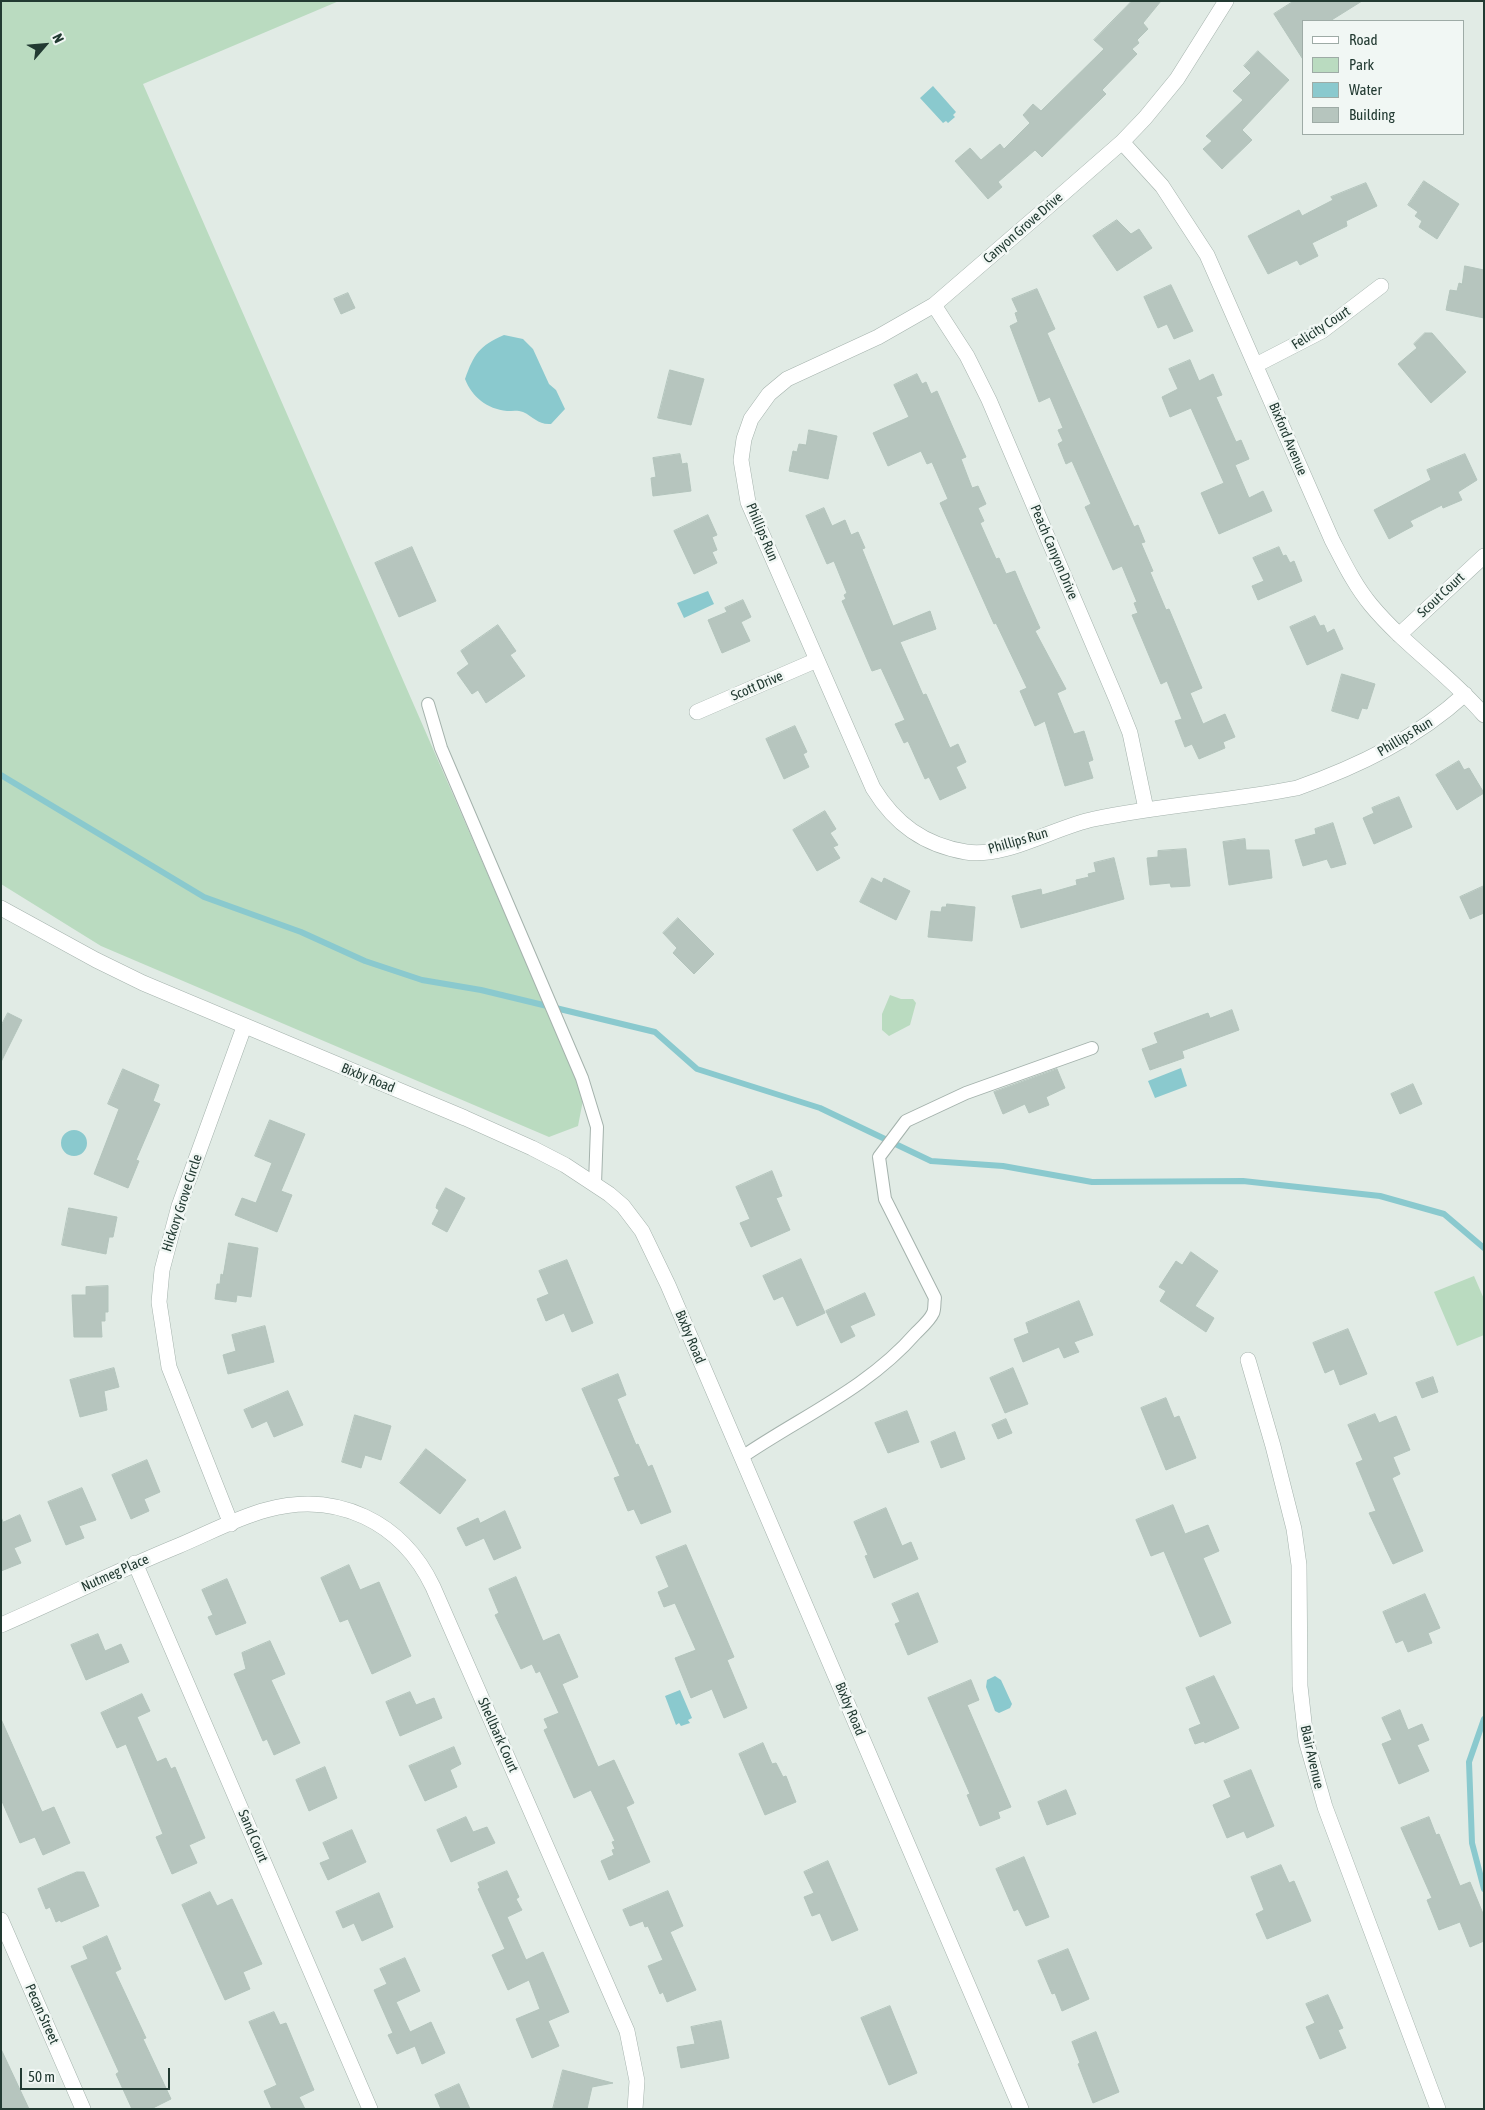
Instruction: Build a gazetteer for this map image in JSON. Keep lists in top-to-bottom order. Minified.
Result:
{"streets":{"street":["Canyon Grove Drive","Felicity Court","Bixford Avenue","Phillips Run","Peach Canyon Drive","Scout Court","Scott Drive","Bixby Road","Hickory Grove Circle","Nutmeg Place","Shellbark Court","Blair Avenue","Sand Court","Pecan Street"]},"crossings":[["Canyon Grove Drive","Bixford Avenue"],["Canyon Grove Drive","Phillips Run"],["Canyon Grove Drive","Peach Canyon Drive"],["Felicity Court","Bixford Avenue"],["Bixford Avenue","Phillips Run"],["Bixford Avenue","Scout Court"],["Phillips Run","Peach Canyon Drive"],["Phillips Run","Scott Drive"],["Bixby Road","Hickory Grove Circle"],["Hickory Grove Circle","Nutmeg Place"],["Hickory Grove Circle","Shellbark Court"],["Nutmeg Place","Shellbark Court"],["Nutmeg Place","Sand Court"]],"legend":["Road","Park","Water","Building"],"scale_bar":"50 m","north":"top right"}
